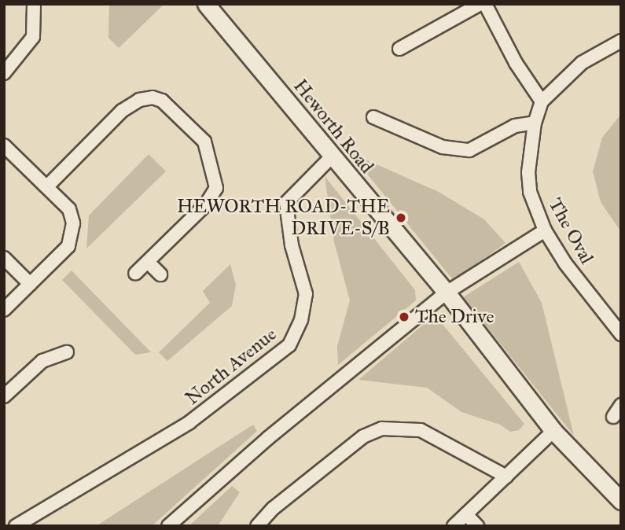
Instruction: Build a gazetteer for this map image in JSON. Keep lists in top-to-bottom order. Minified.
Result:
{"streets":{"street":["Heworth Road","The Oval","North Avenue"]},"crossings":[["Heworth Road","North Avenue"]],"places":["HEWORTH ROAD-THE DRIVE-S/B","The Drive"]}
